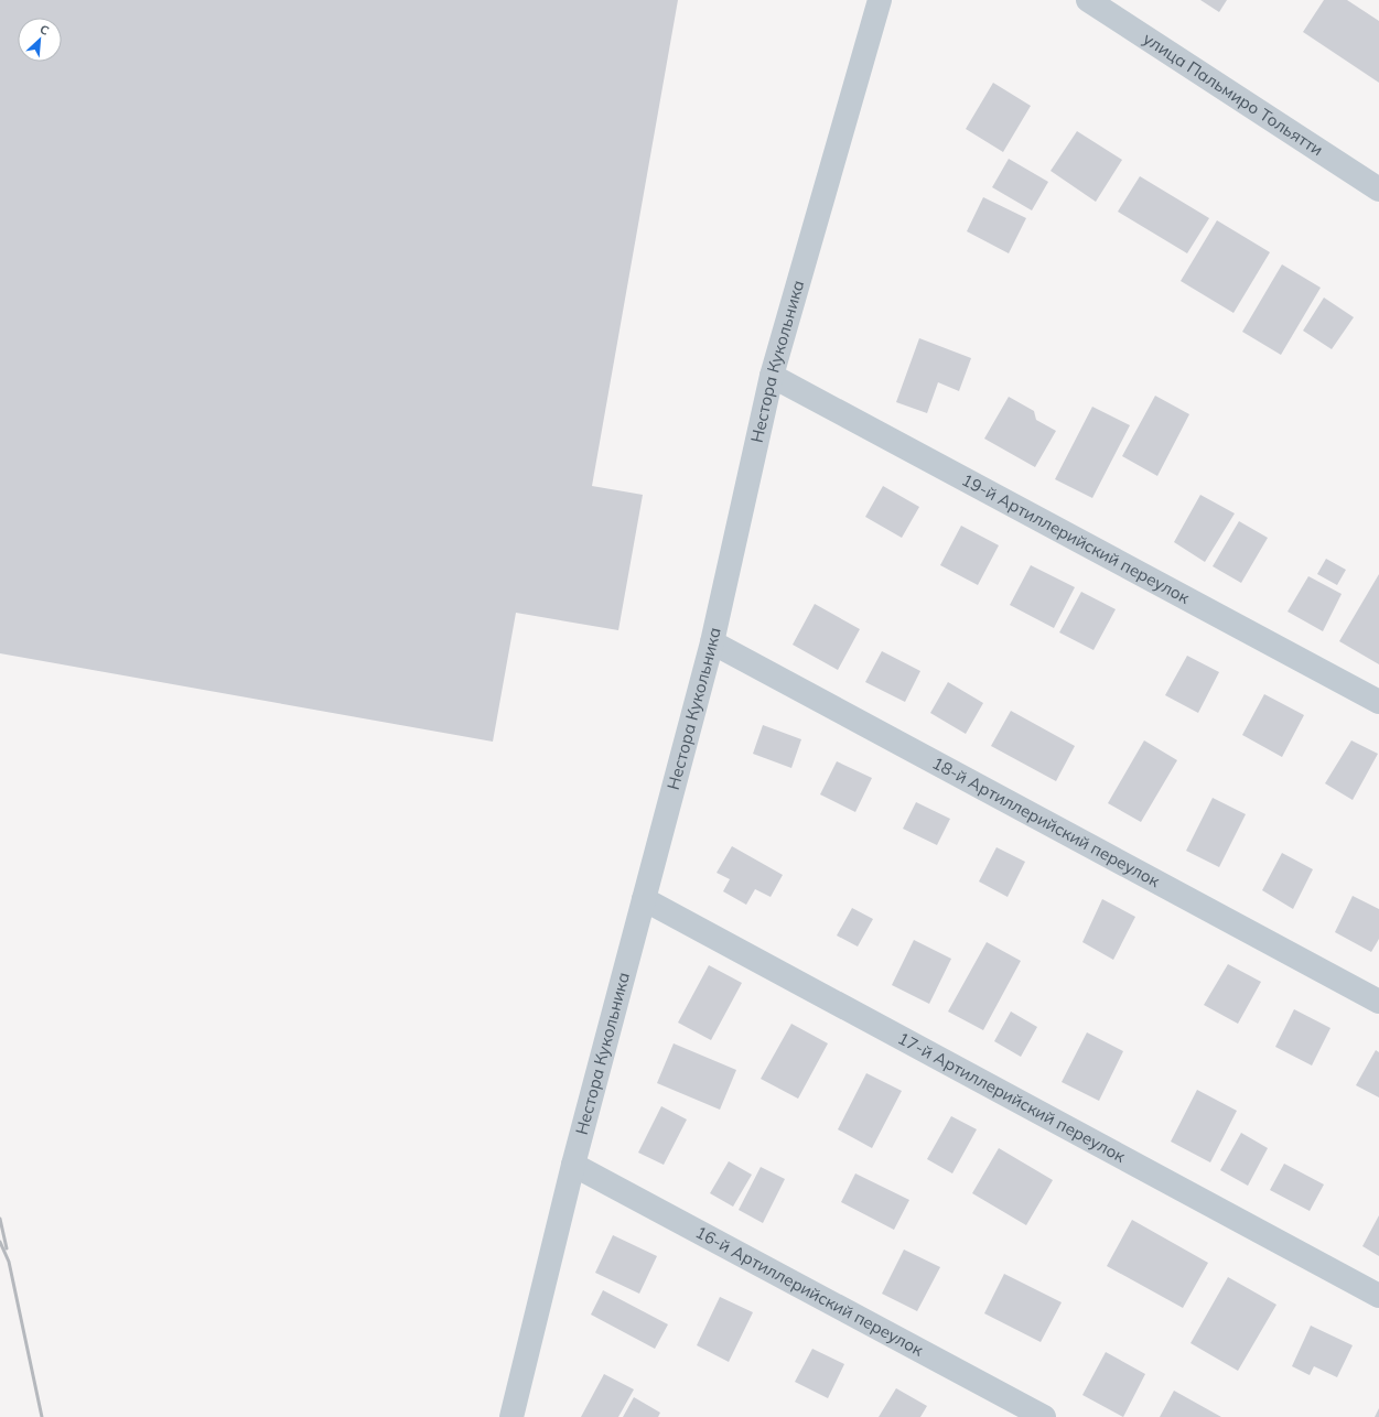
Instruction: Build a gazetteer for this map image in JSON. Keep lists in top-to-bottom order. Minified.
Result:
{"streets":{"street":["улица Пальмиро Тольятти","Нестора Кукольника","19-й Артиллерийский переулок","18-й Артиллерийский переулок","17-й Артиллерийский переулок","16-й Артиллерийский переулок"]},"crossings":[["Нестора Кукольника","19-й Артиллерийский переулок"],["Нестора Кукольника","18-й Артиллерийский переулок"],["Нестора Кукольника","17-й Артиллерийский переулок"],["Нестора Кукольника","16-й Артиллерийский переулок"]],"north":"top right"}
